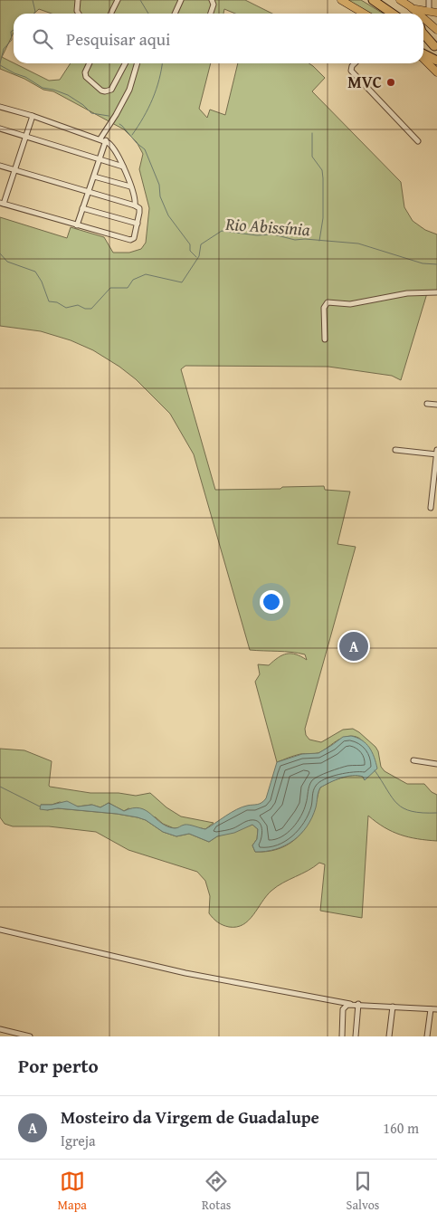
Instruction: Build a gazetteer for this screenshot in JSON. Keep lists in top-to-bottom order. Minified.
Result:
{"water":["Rio Abissínia"],"places":["MVC"],"page":{"search":"Pesquisar aqui","pins":"A","heading":"Por perto","list":[{"mark":"A","name":"Mosteiro da Virgem de Guadalupe","note":"Igreja","value":"160 m"}],"nav":["Mapa","Rotas","Salvos"]}}
